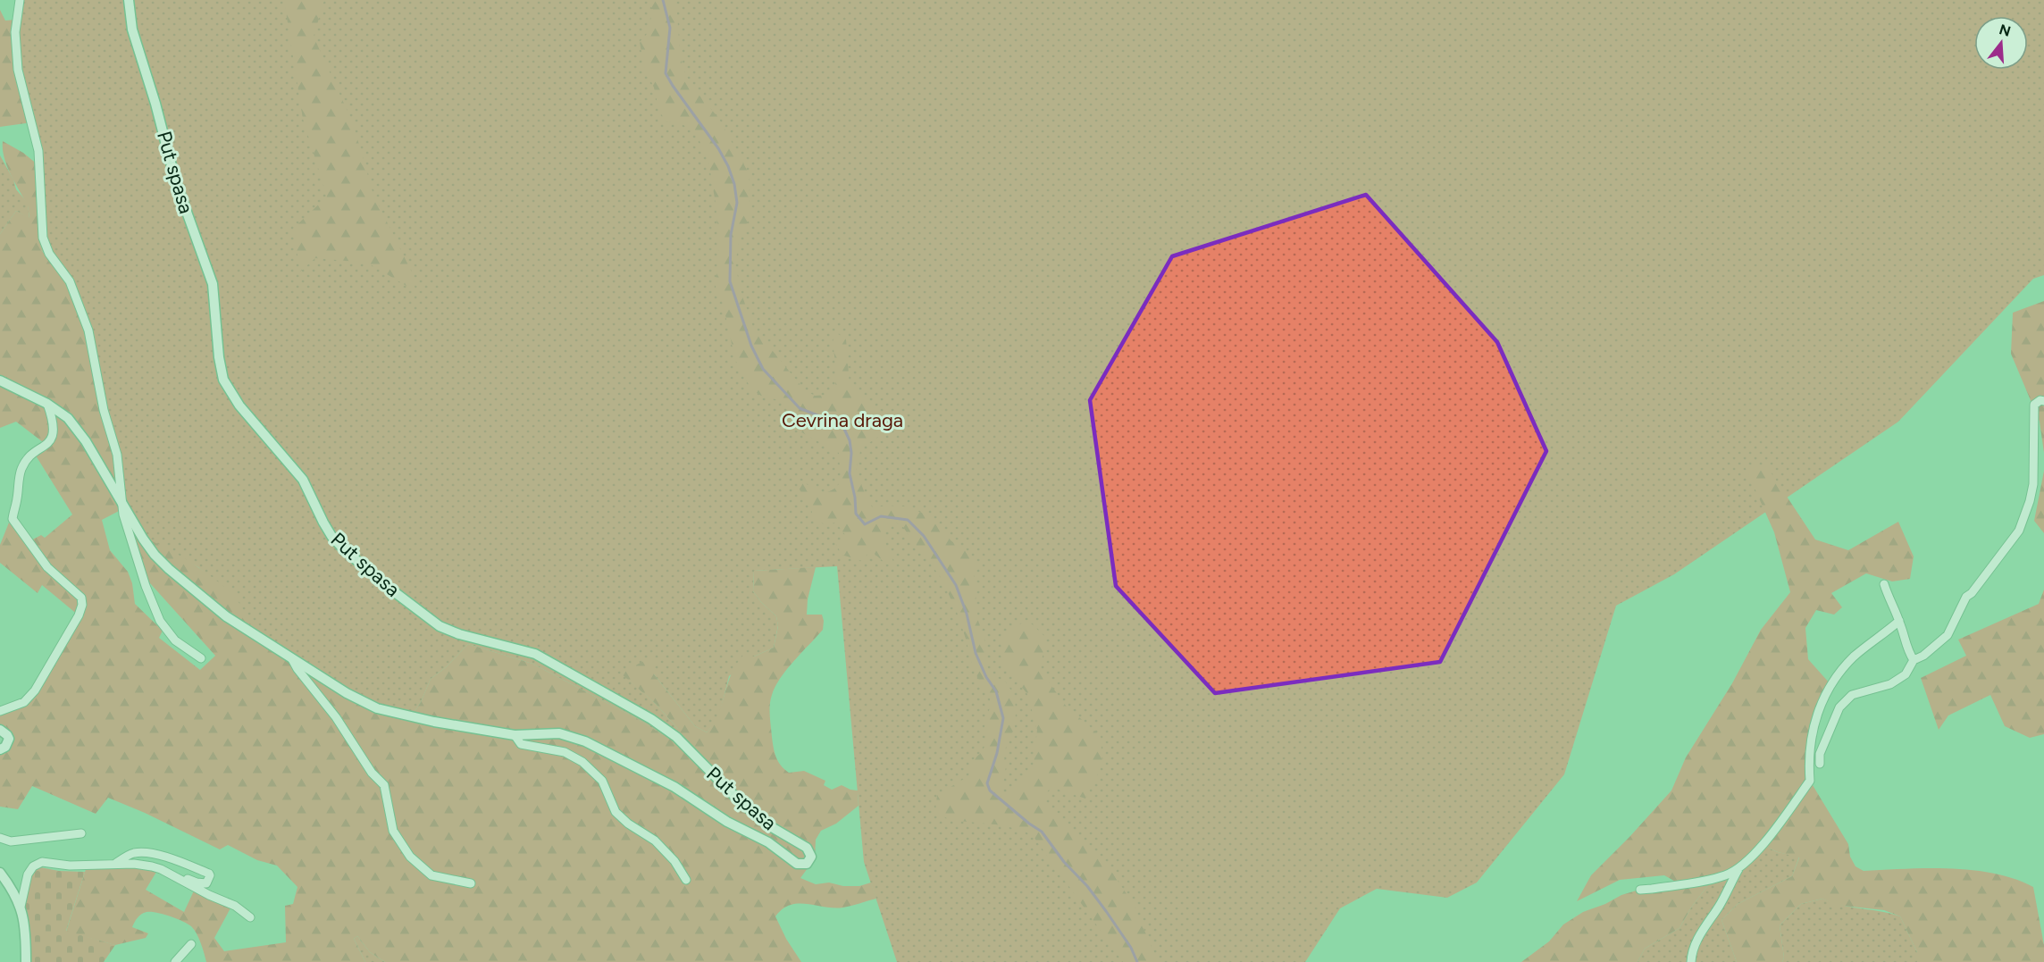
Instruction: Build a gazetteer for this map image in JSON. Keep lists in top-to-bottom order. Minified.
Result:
{"streets":{"street":["Put spasa"]},"parks":["Cevrina draga"],"north":"top"}
